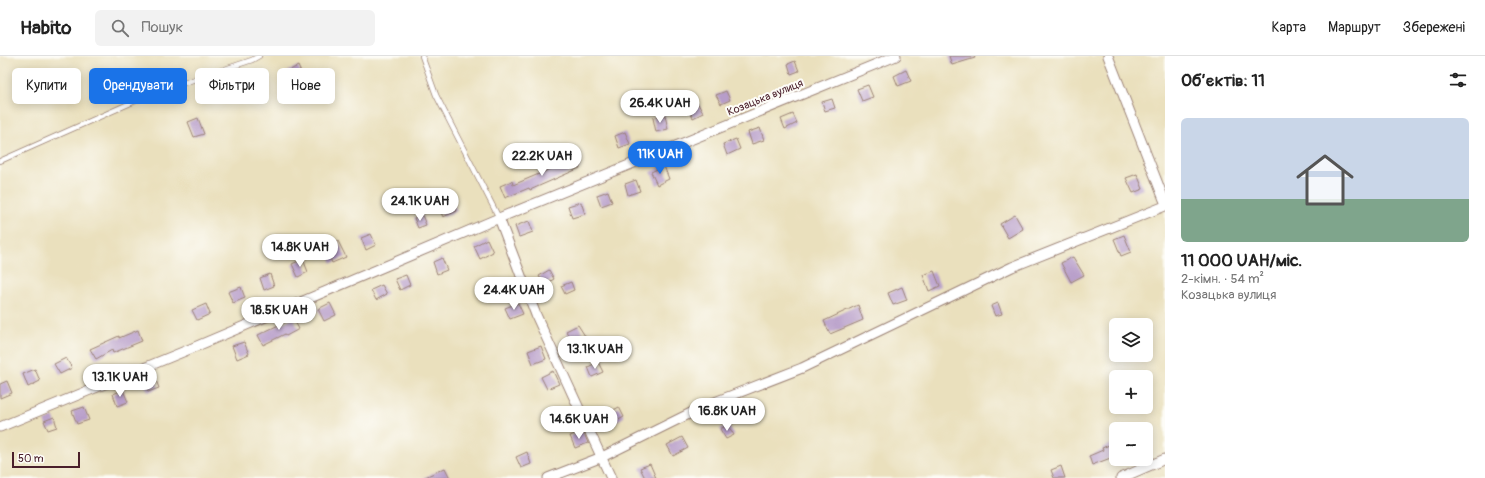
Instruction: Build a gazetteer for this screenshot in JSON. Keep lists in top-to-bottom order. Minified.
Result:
{"streets":{"street":["Козацька вулиця"]},"scale_bar":"50 m","page":{"header":"Habito","search":"Пошук","nav":["Карта","Маршрут","Збережені"],"heading":"Об’єктів: 11","chip":["Купити","Орендувати","Фільтри","Нове"],"price":["26.4K UAH","11K UAH","22.2K UAH","24.1K UAH","14.8K UAH","24.4K UAH","18.5K UAH","13.1K UAH","13.1K UAH","16.8K UAH","14.6K UAH"],"list":[{"name":"11 000 UAH/міс.","note":"2-кімн. · 54 m² · Козацька вулиця"}],"map_buttons":["+","−"],"scale":"50 m"}}
